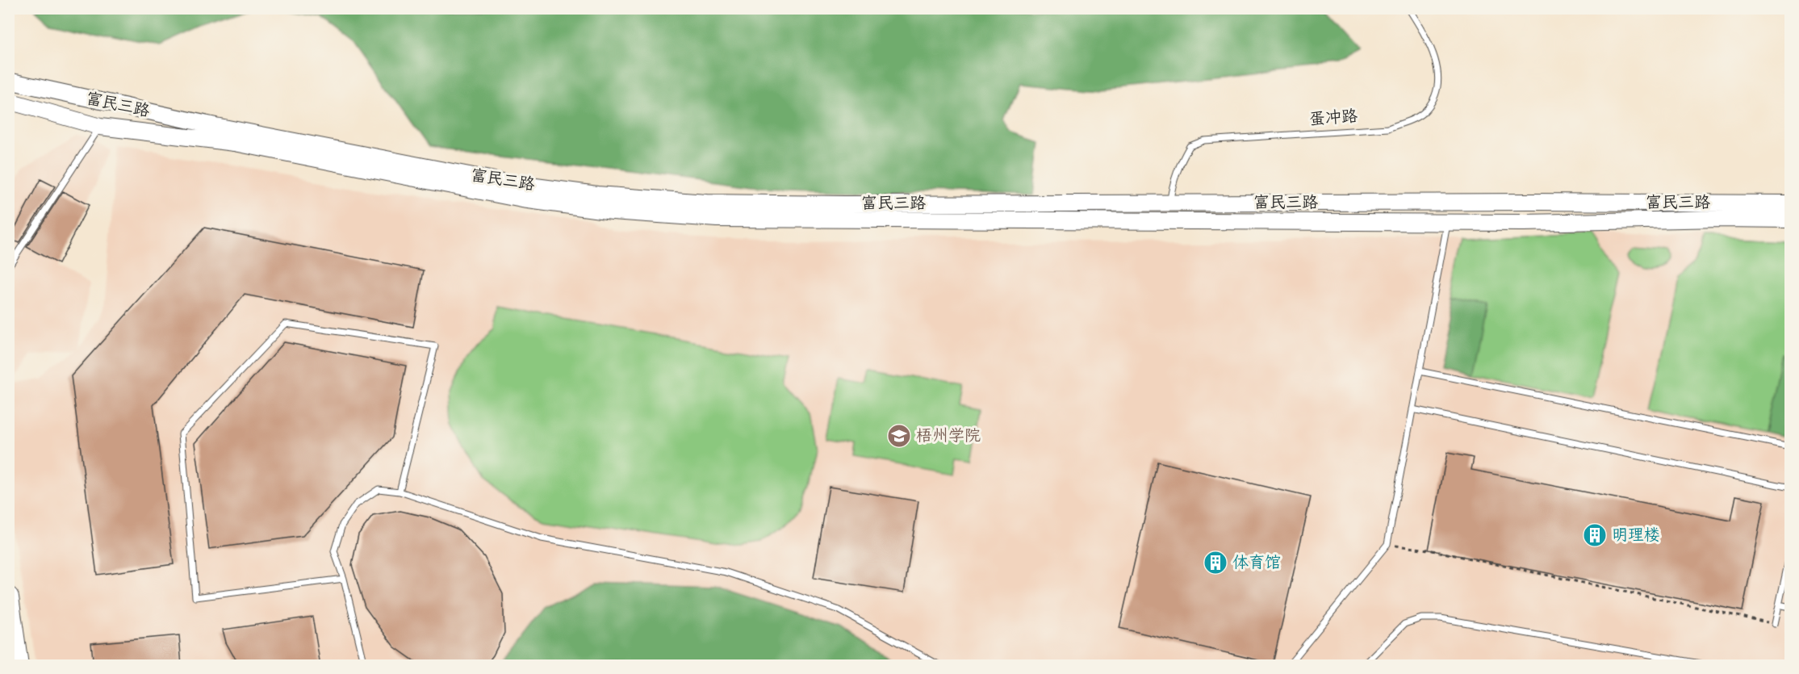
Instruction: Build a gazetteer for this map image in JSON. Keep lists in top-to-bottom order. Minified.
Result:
{"streets":{"main road":["富民三路"],"lane":["蛋冲路"]},"crossings":[["富民三路","蛋冲路"]],"places":{"school or university":["梧州学院"],"building":["明理楼","体育馆"]}}
